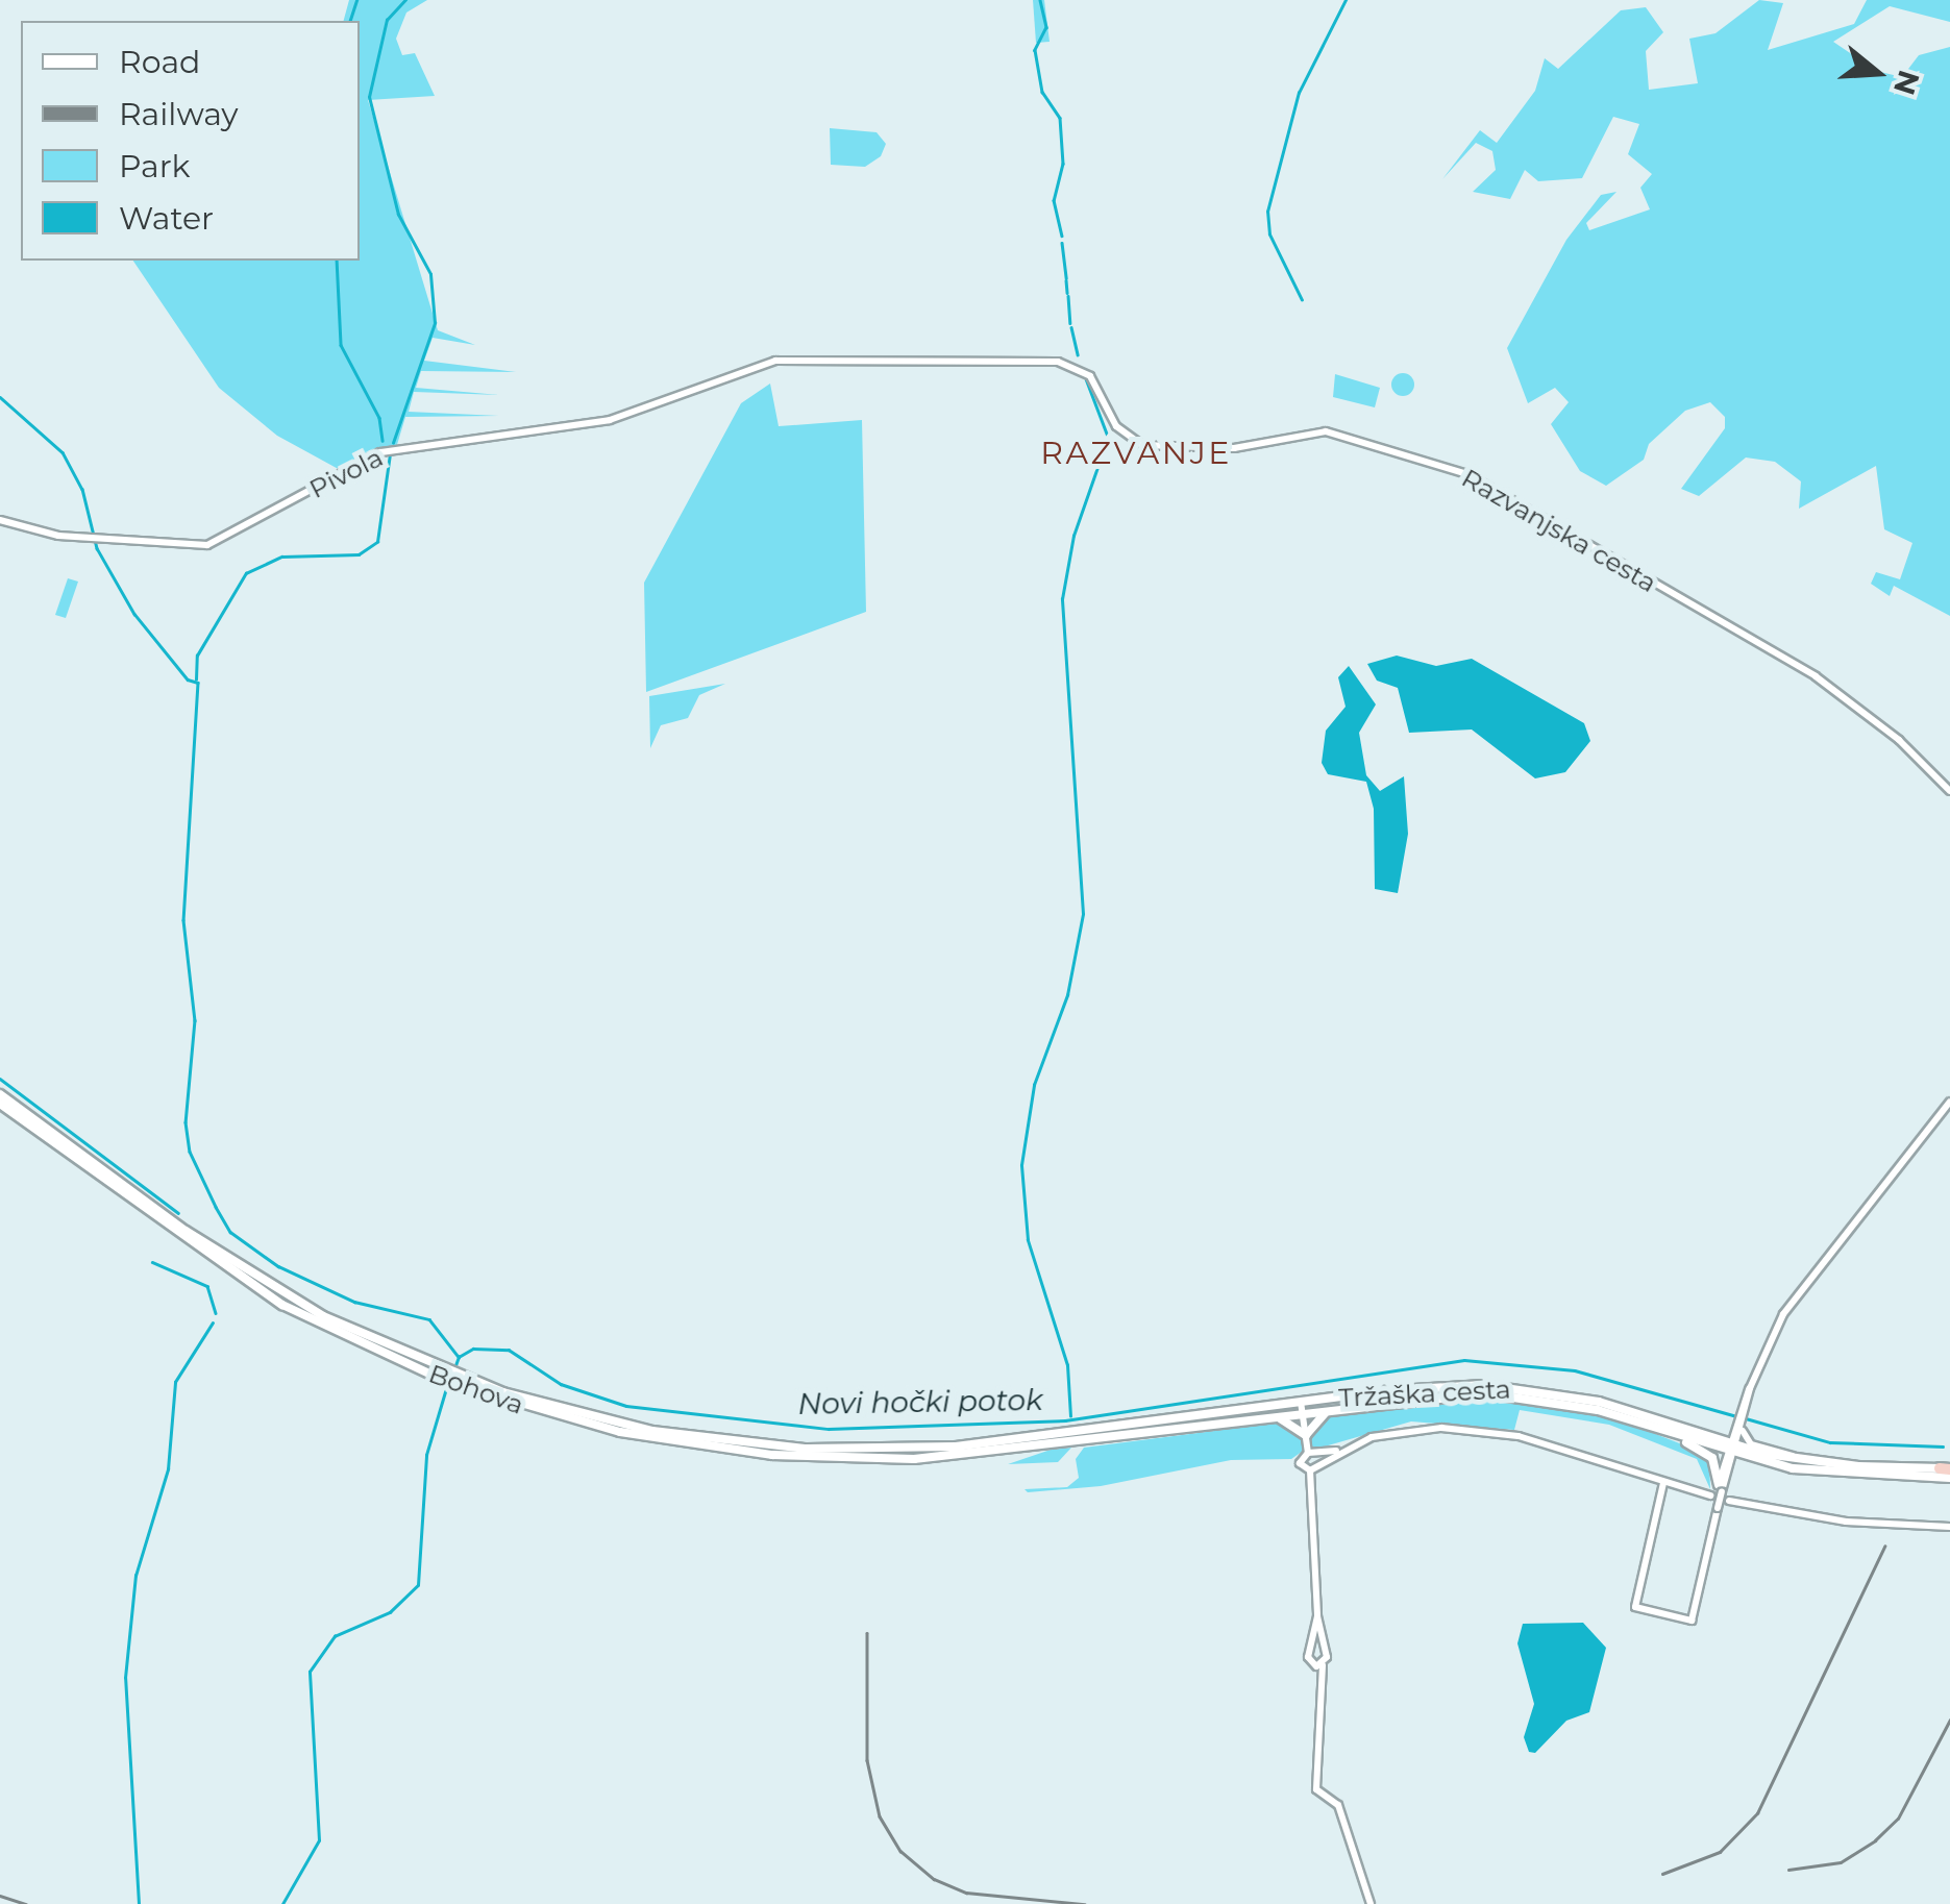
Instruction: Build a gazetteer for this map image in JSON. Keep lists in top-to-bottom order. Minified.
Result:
{"streets":{"main road":["Bohova","Tržaška cesta"],"street":["Pivola","Razvanjska cesta"]},"crossings":[["Pivola","Razvanjska cesta"],["Bohova","Tržaška cesta"]],"districts":["RAZVANJE"],"water":["Novi hočki potok"],"legend":["Road","Railway","Park","Water"],"north":"right"}
